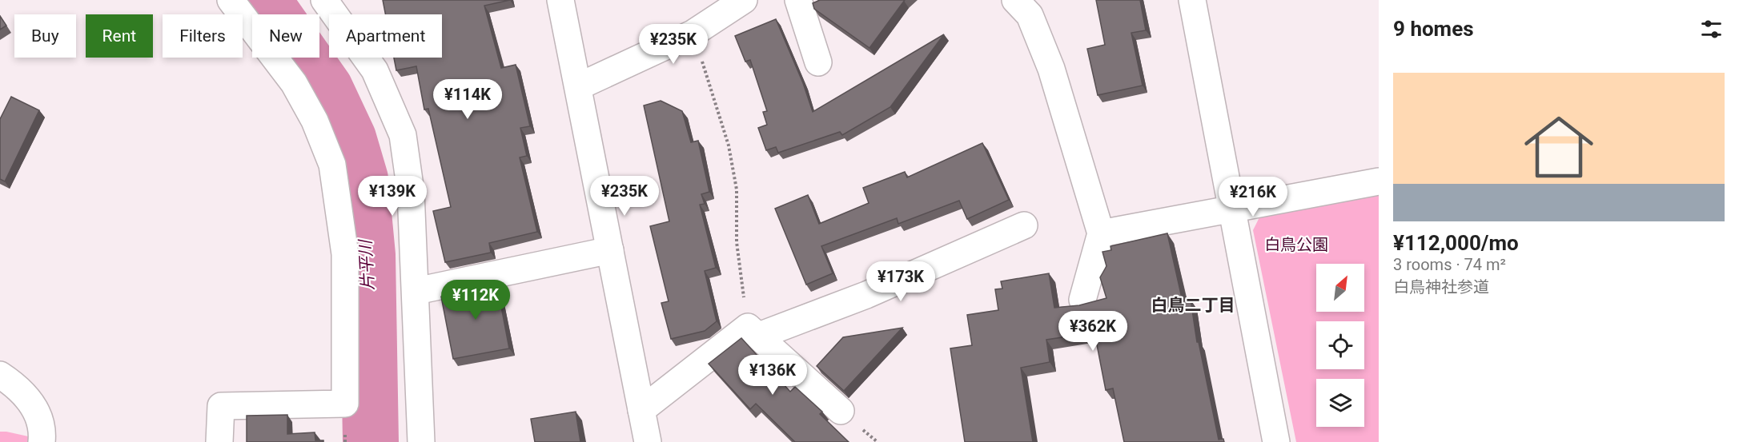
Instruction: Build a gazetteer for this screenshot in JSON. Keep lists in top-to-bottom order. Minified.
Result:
{"districts":["白鳥二丁目"],"water":["片平川"],"parks":["白鳥公園"],"north":"top right","page":{"heading":"9 homes","chip":["Buy","Rent","Filters","New","Apartment"],"price":["¥235K","¥114K","¥139K","¥235K","¥216K","¥173K","¥112K","¥362K","¥136K"],"list":[{"name":"¥112,000/mo","note":"3 rooms · 74 m² · 白鳥神社参道"}]}}
